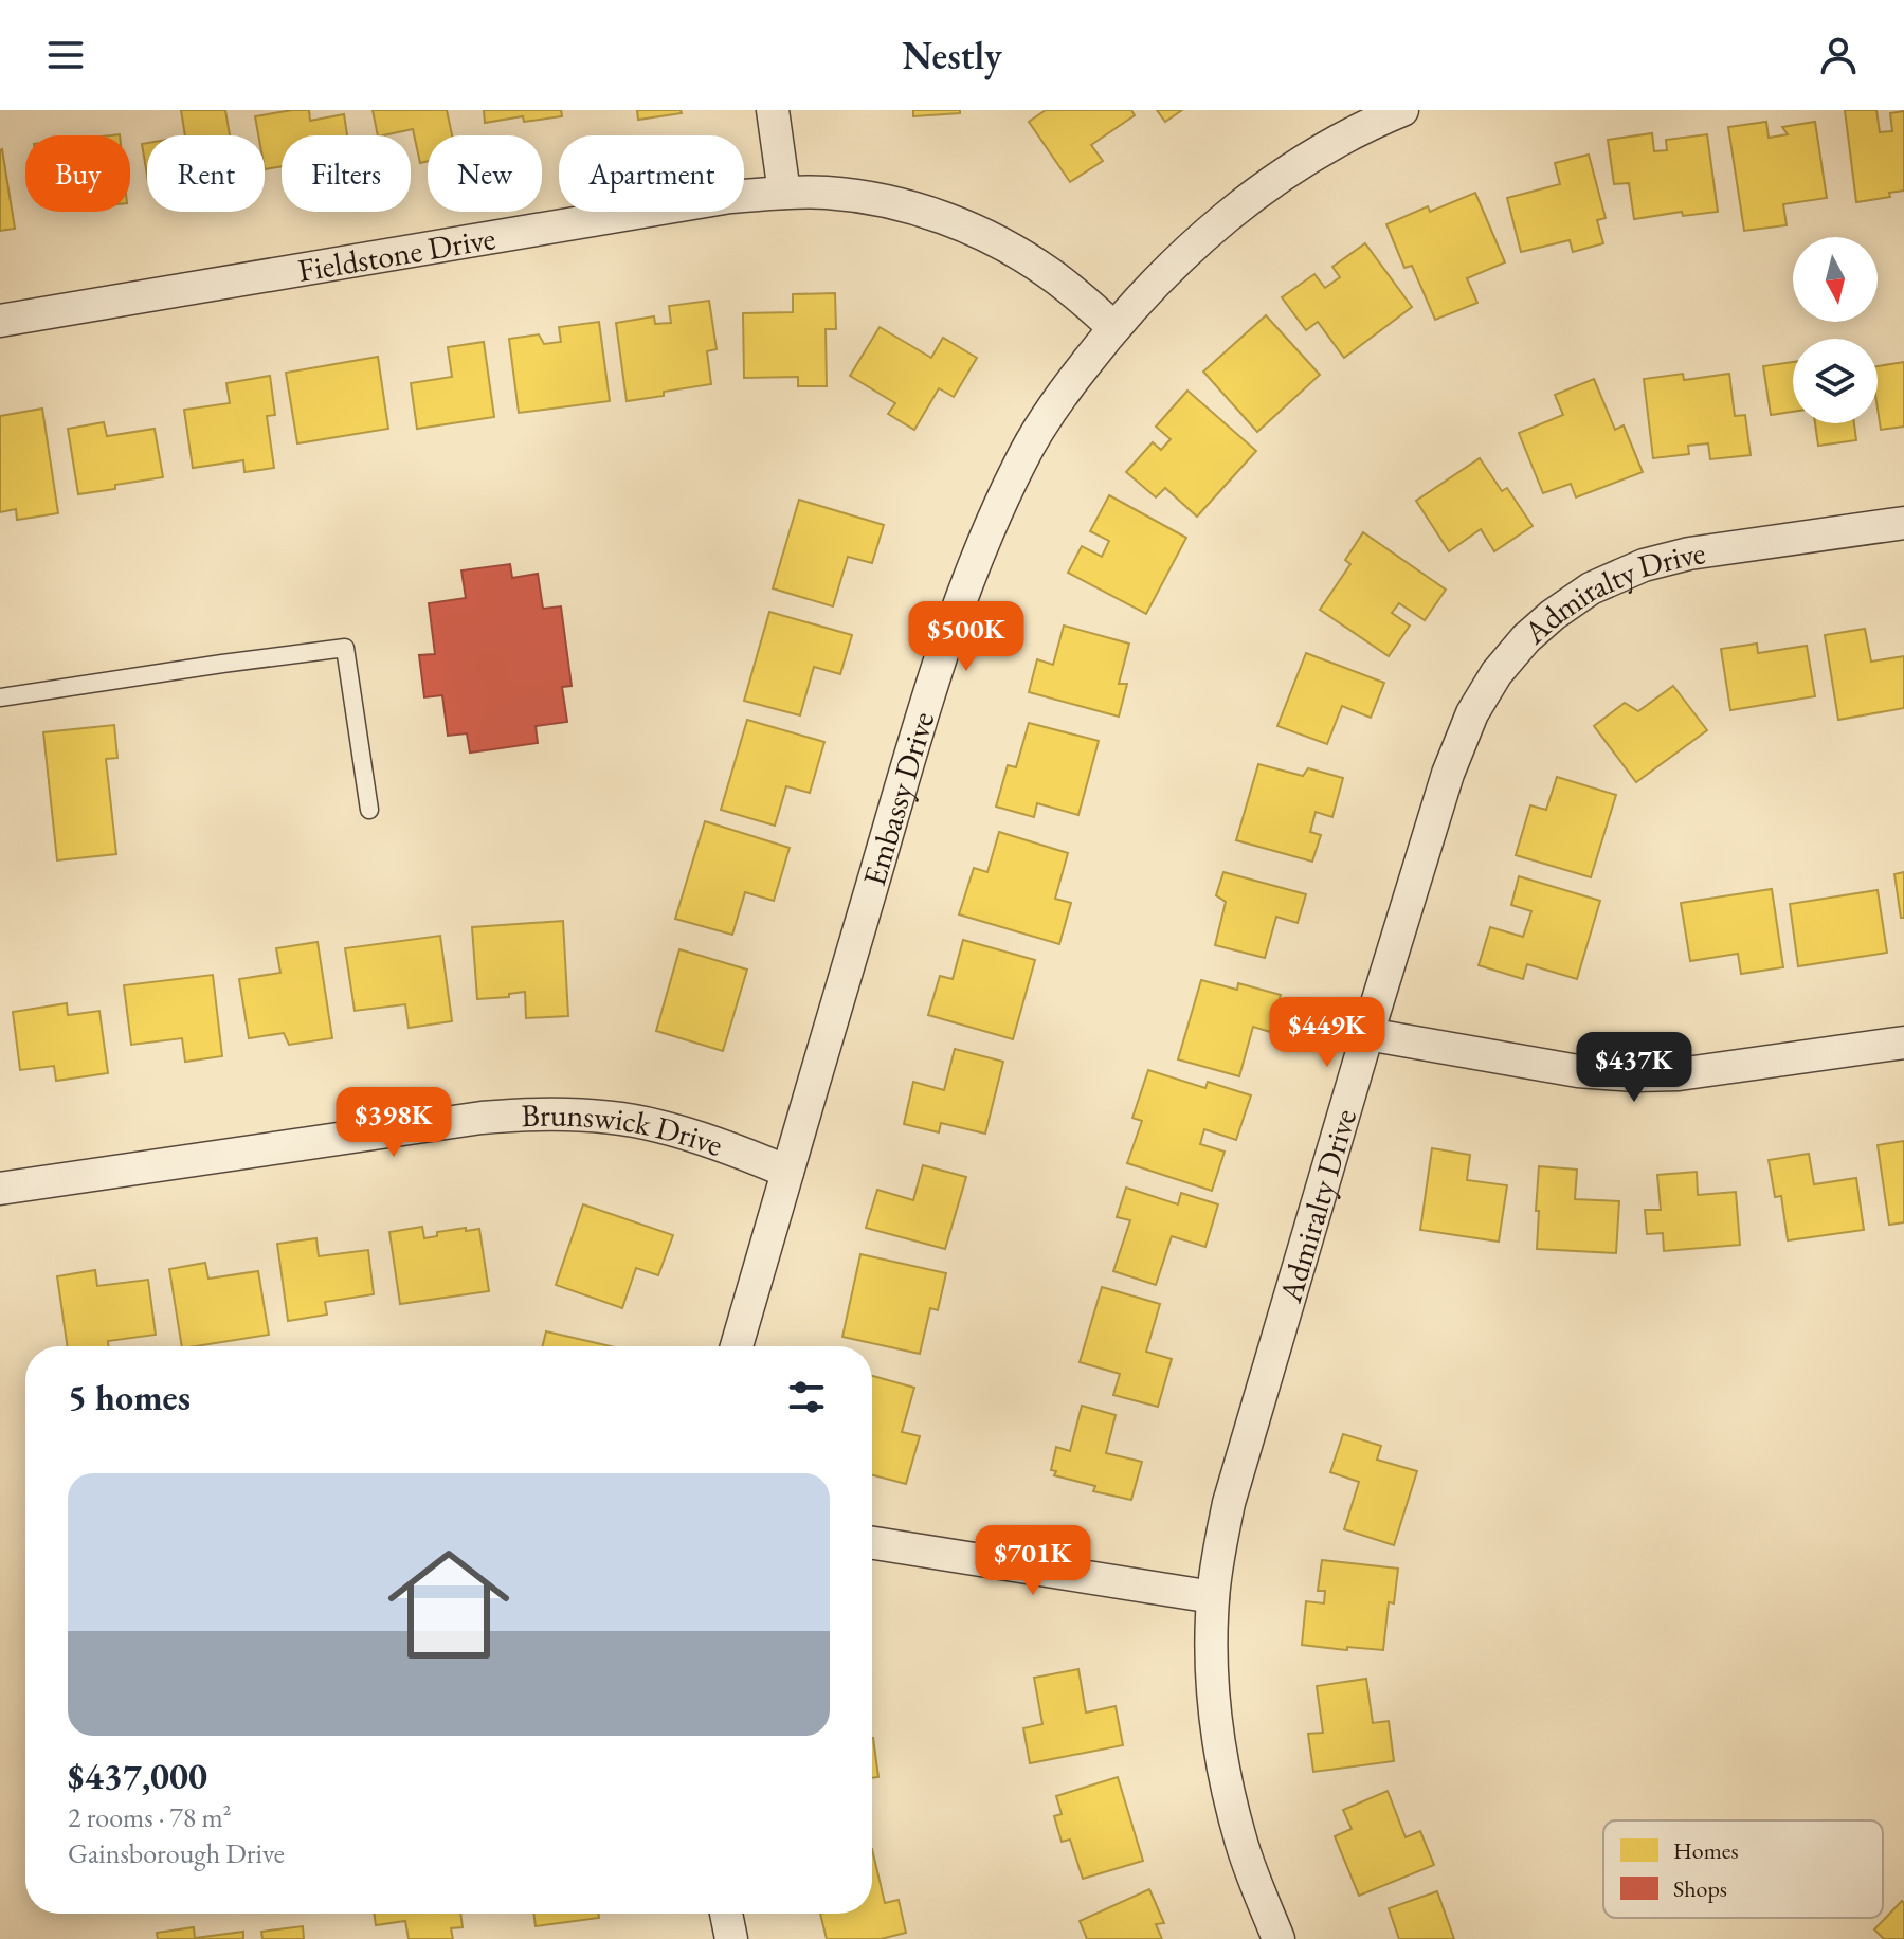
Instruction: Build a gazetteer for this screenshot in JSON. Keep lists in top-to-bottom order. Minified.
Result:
{"streets":{"street":["Fieldstone Drive","Admiralty Drive","Embassy Drive","Brunswick Drive"]},"crossings":[["Fieldstone Drive","Embassy Drive"],["Embassy Drive","Brunswick Drive"]],"legend":["Homes","Shops"],"north":"bottom","page":{"header":"Nestly","chip":["Buy","Rent","Filters","New","Apartment"],"price":["$500K","$449K","$437K","$398K","$701K"],"heading":"5 homes","list":[{"name":"$437,000","note":"2 rooms · 78 m² · Gainsborough Drive"}]}}
